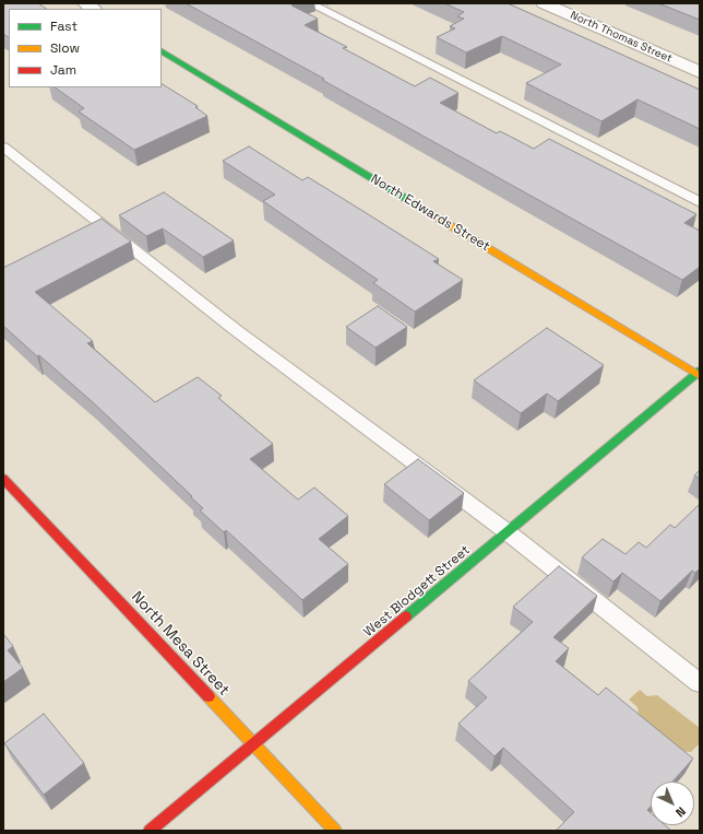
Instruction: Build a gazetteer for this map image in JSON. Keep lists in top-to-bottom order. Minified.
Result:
{"streets":{"street":["North Thomas Street","North Edwards Street","West Blodgett Street","North Mesa Street"]},"crossings":[["North Edwards Street","West Blodgett Street"],["West Blodgett Street","North Mesa Street"]],"legend":["Fast","Slow","Jam"],"north":"bottom right"}
